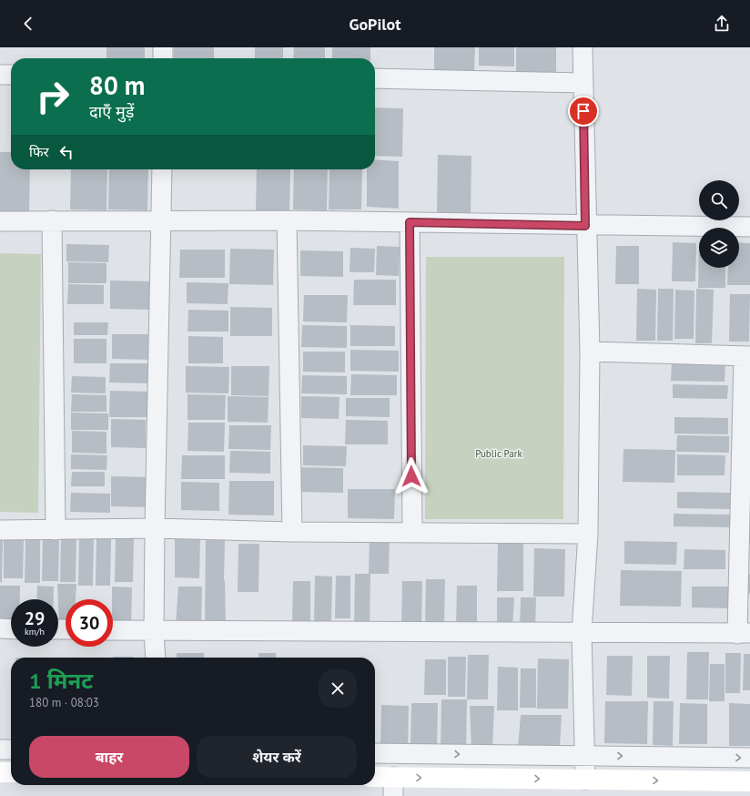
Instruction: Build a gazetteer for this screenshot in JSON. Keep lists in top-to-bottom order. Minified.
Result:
{"parks":["Public Park"],"page":{"header":"GoPilot","turn":["80 m","दाएँ मुड़ें"],"then":"फिर","speed":"29 km/h","limit":"30","heading":["1 मिनट","180 m · 08:03"],"buttons":["बाहर","शेयर करें"]}}
